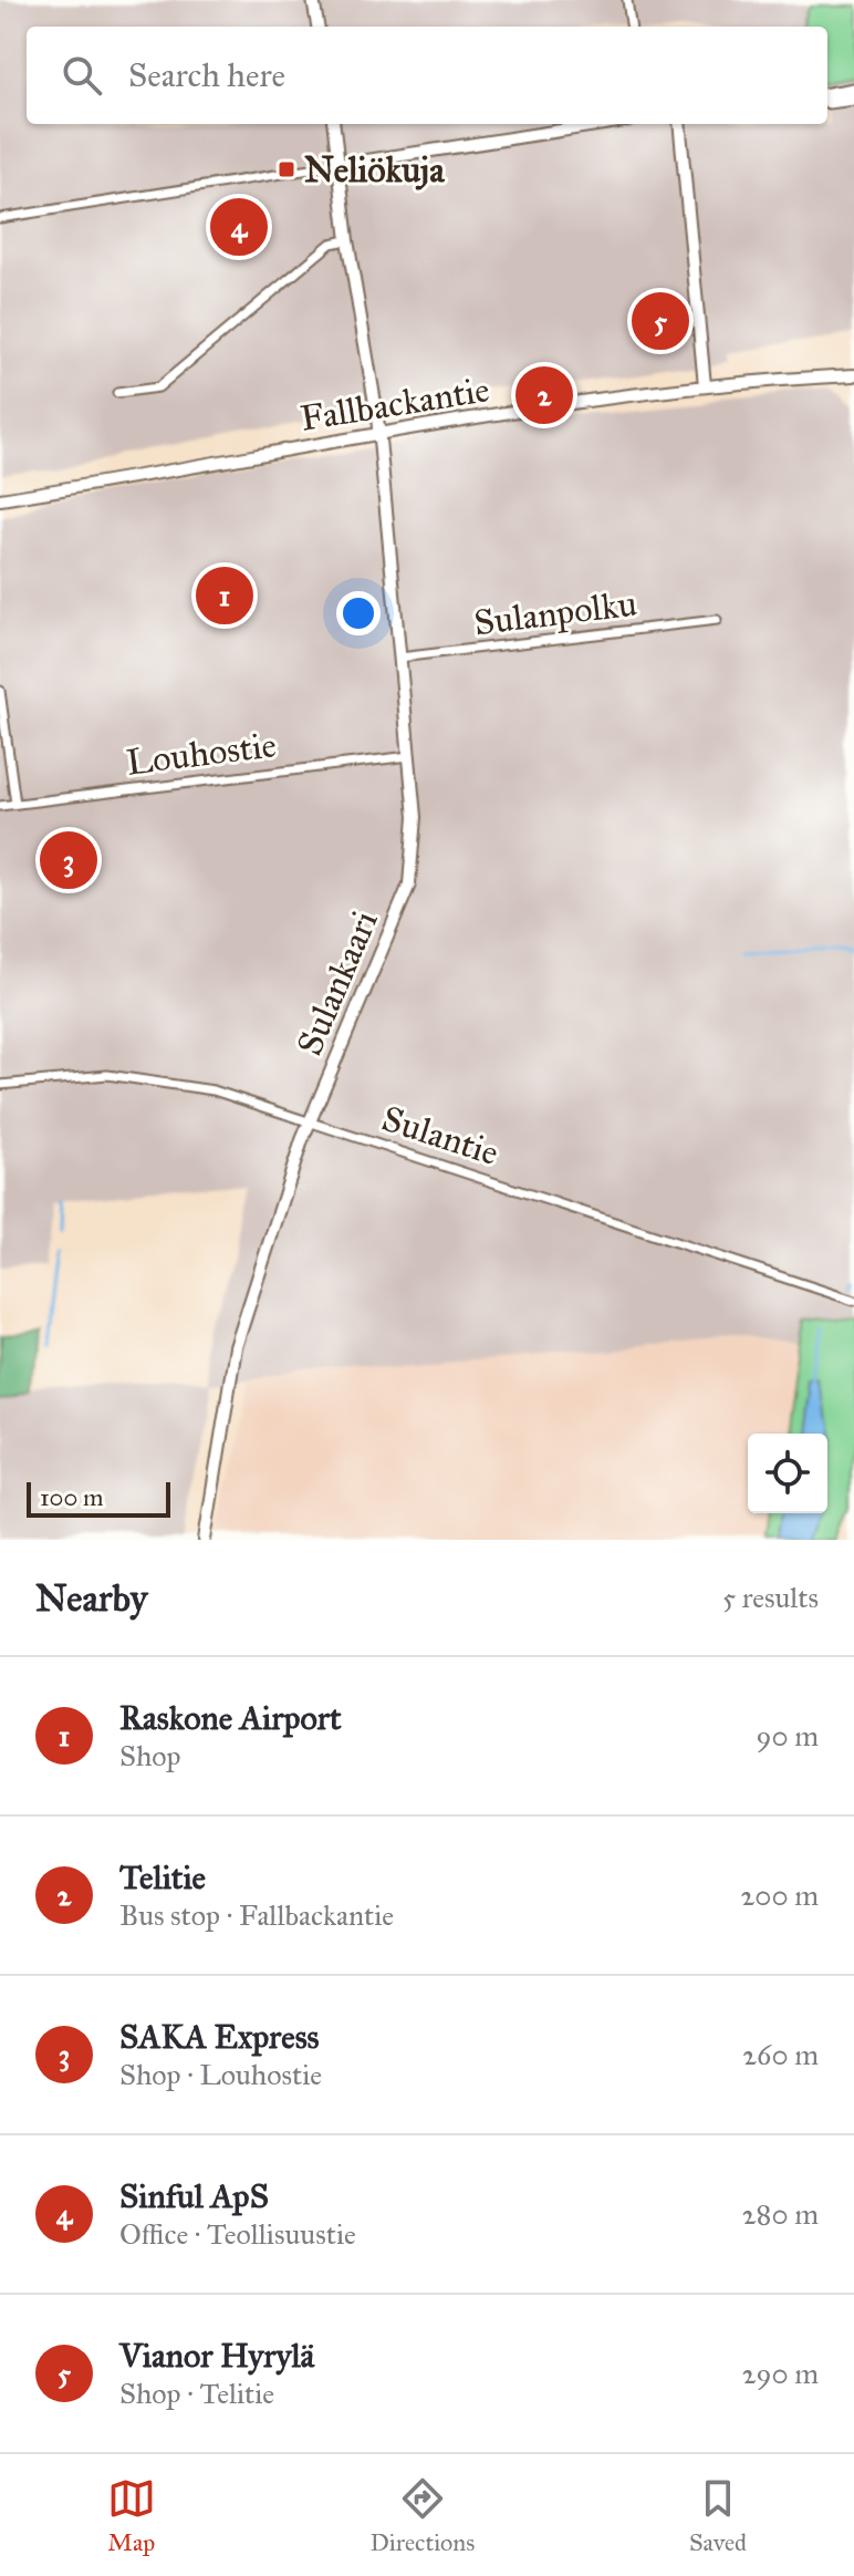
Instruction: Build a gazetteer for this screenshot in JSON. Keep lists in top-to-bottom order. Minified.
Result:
{"streets":{"street":["Fallbackantie","Sulanpolku","Louhostie","Sulankaari","Sulantie"]},"crossings":[["Fallbackantie","Sulankaari"],["Sulanpolku","Sulankaari"],["Louhostie","Sulankaari"],["Sulankaari","Sulantie"]],"places":{"transit":["Neliökuja"]},"scale_bar":"100 m","page":{"search":"Search here","pins":["4","5","2","1","3"],"scale":"100 m","heading":["Nearby","5 results"],"list":[{"mark":"1","name":"Raskone Airport","note":"Shop","value":"90 m"},{"mark":"2","name":"Telitie","note":"Bus stop · Fallbackantie","value":"200 m"},{"mark":"3","name":"SAKA Express","note":"Shop · Louhostie","value":"260 m"},{"mark":"4","name":"Sinful ApS","note":"Office · Teollisuustie","value":"280 m"},{"mark":"5","name":"Vianor Hyrylä","note":"Shop · Telitie","value":"290 m"}],"nav":["Map","Directions","Saved"]}}
